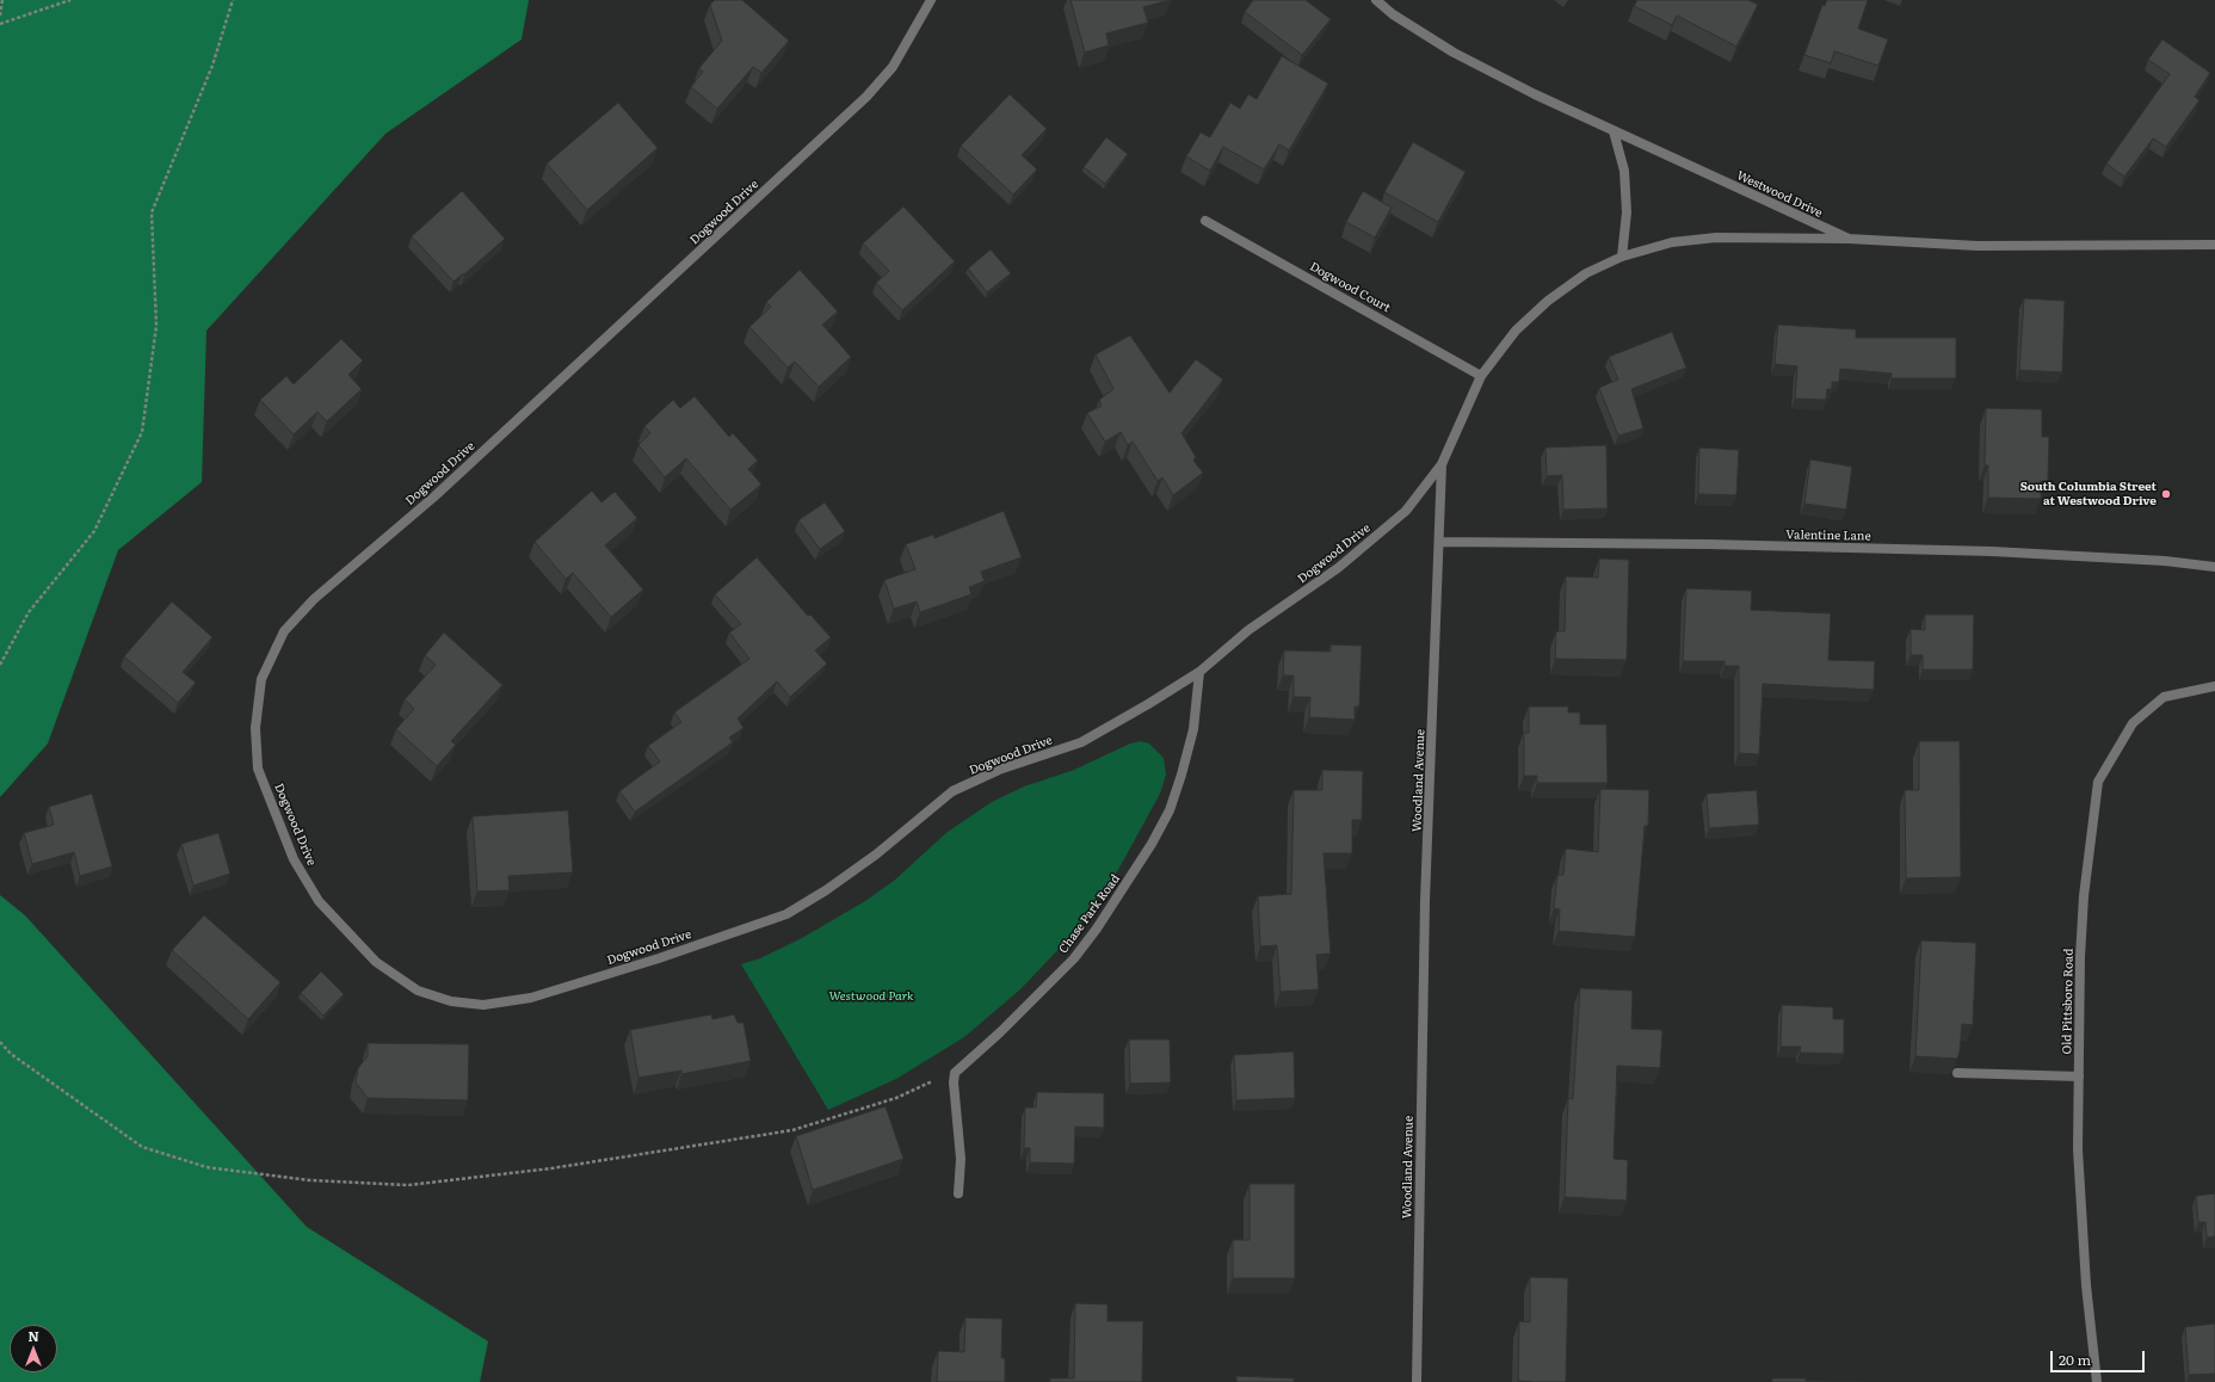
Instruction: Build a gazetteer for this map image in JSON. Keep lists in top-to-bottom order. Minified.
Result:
{"streets":{"street":["Westwood Drive","Dogwood Drive","Dogwood Court","Valentine Lane","Woodland Avenue","Chase Park Road","Old Pittsboro Road"]},"crossings":[["Westwood Drive","Woodland Avenue"],["Dogwood Drive","Woodland Avenue"],["Dogwood Drive","Chase Park Road"],["Dogwood Court","Woodland Avenue"],["Valentine Lane","Woodland Avenue"]],"parks":["Westwood Park"],"places":["South Columbia Street at Westwood Drive"],"scale_bar":"20 m","north":"top"}
